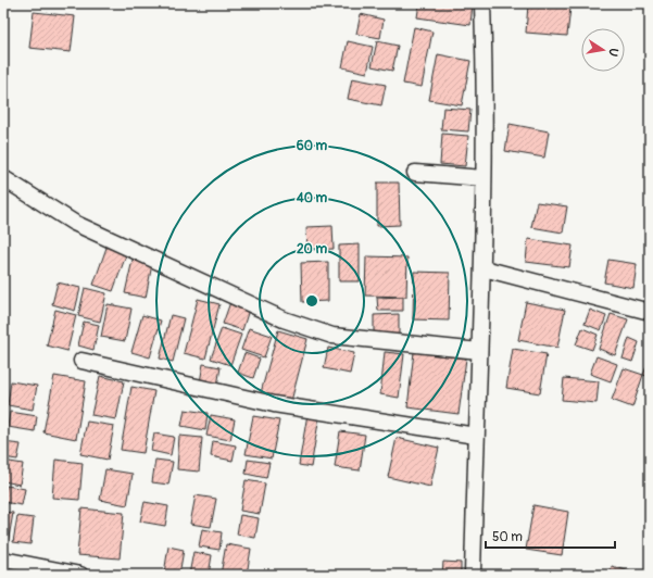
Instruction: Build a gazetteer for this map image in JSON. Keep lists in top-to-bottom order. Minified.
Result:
{"scale_bar":"50 m","north":"right","rings":["60 m","40 m","20 m"]}
